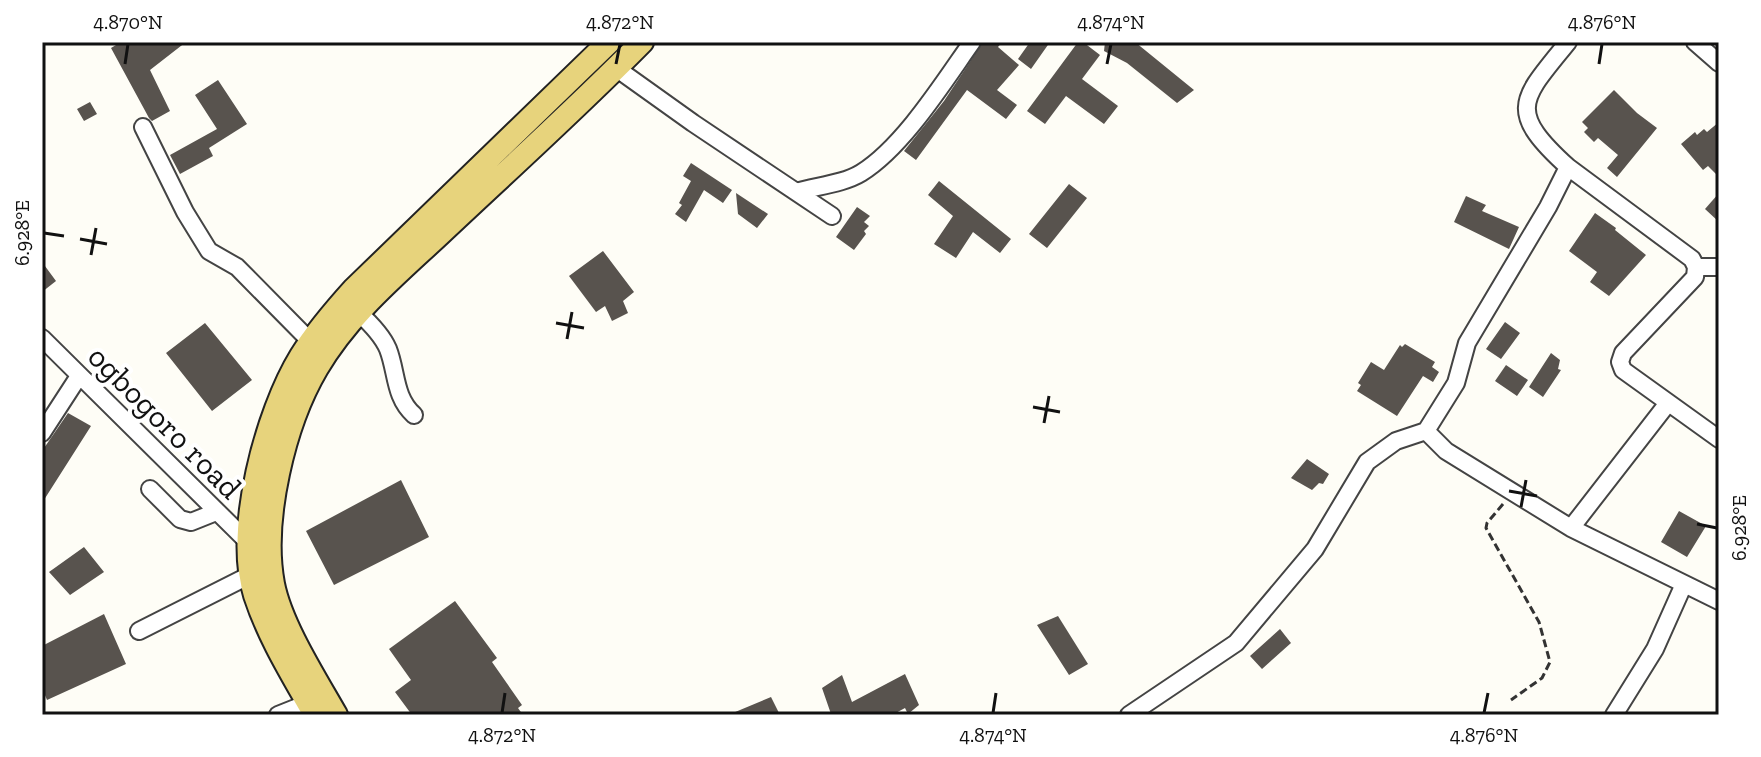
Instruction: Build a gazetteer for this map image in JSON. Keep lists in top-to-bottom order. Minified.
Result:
{"streets":{"street":["ogbogoro road"]},"coordinates":["4.870°N","4.872°N","4.874°N","4.876°N","6.928°E"]}
